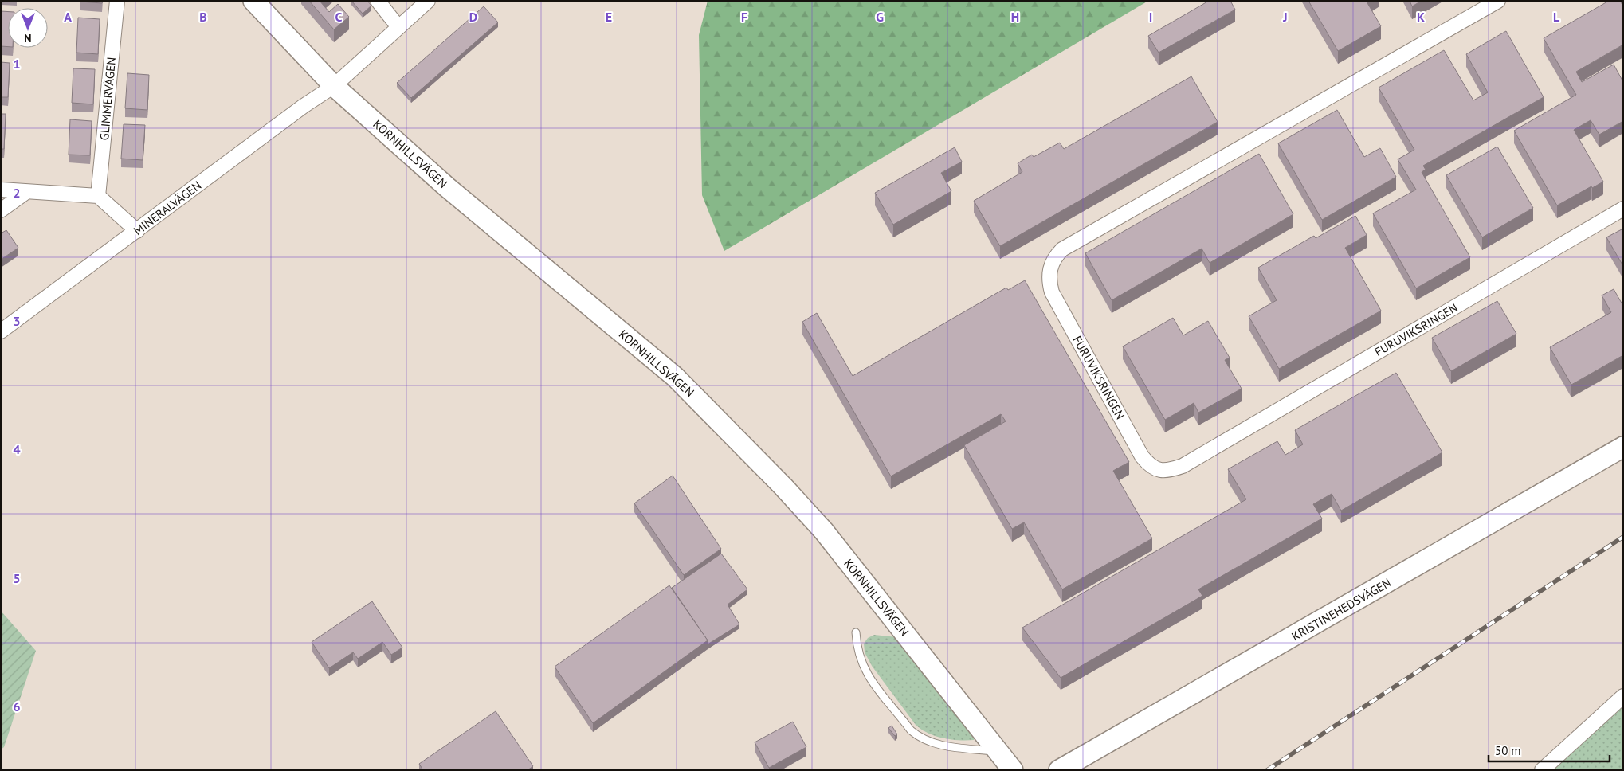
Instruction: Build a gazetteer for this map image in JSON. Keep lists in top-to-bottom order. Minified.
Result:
{"streets":{"street":["GLIMMERVÄGEN","KORNHILLSVÄGEN","MINERALVÄGEN","FURUVIKSRINGEN","KRISTINEHEDSVÄGEN"]},"crossings":[["KORNHILLSVÄGEN","MINERALVÄGEN"]],"scale_bar":"50 m","north":"bottom","grid":{"columns":["A","B","C","D","E","F","G","H","I","J","K","L"],"rows":["1","2","3","4","5","6"]}}
